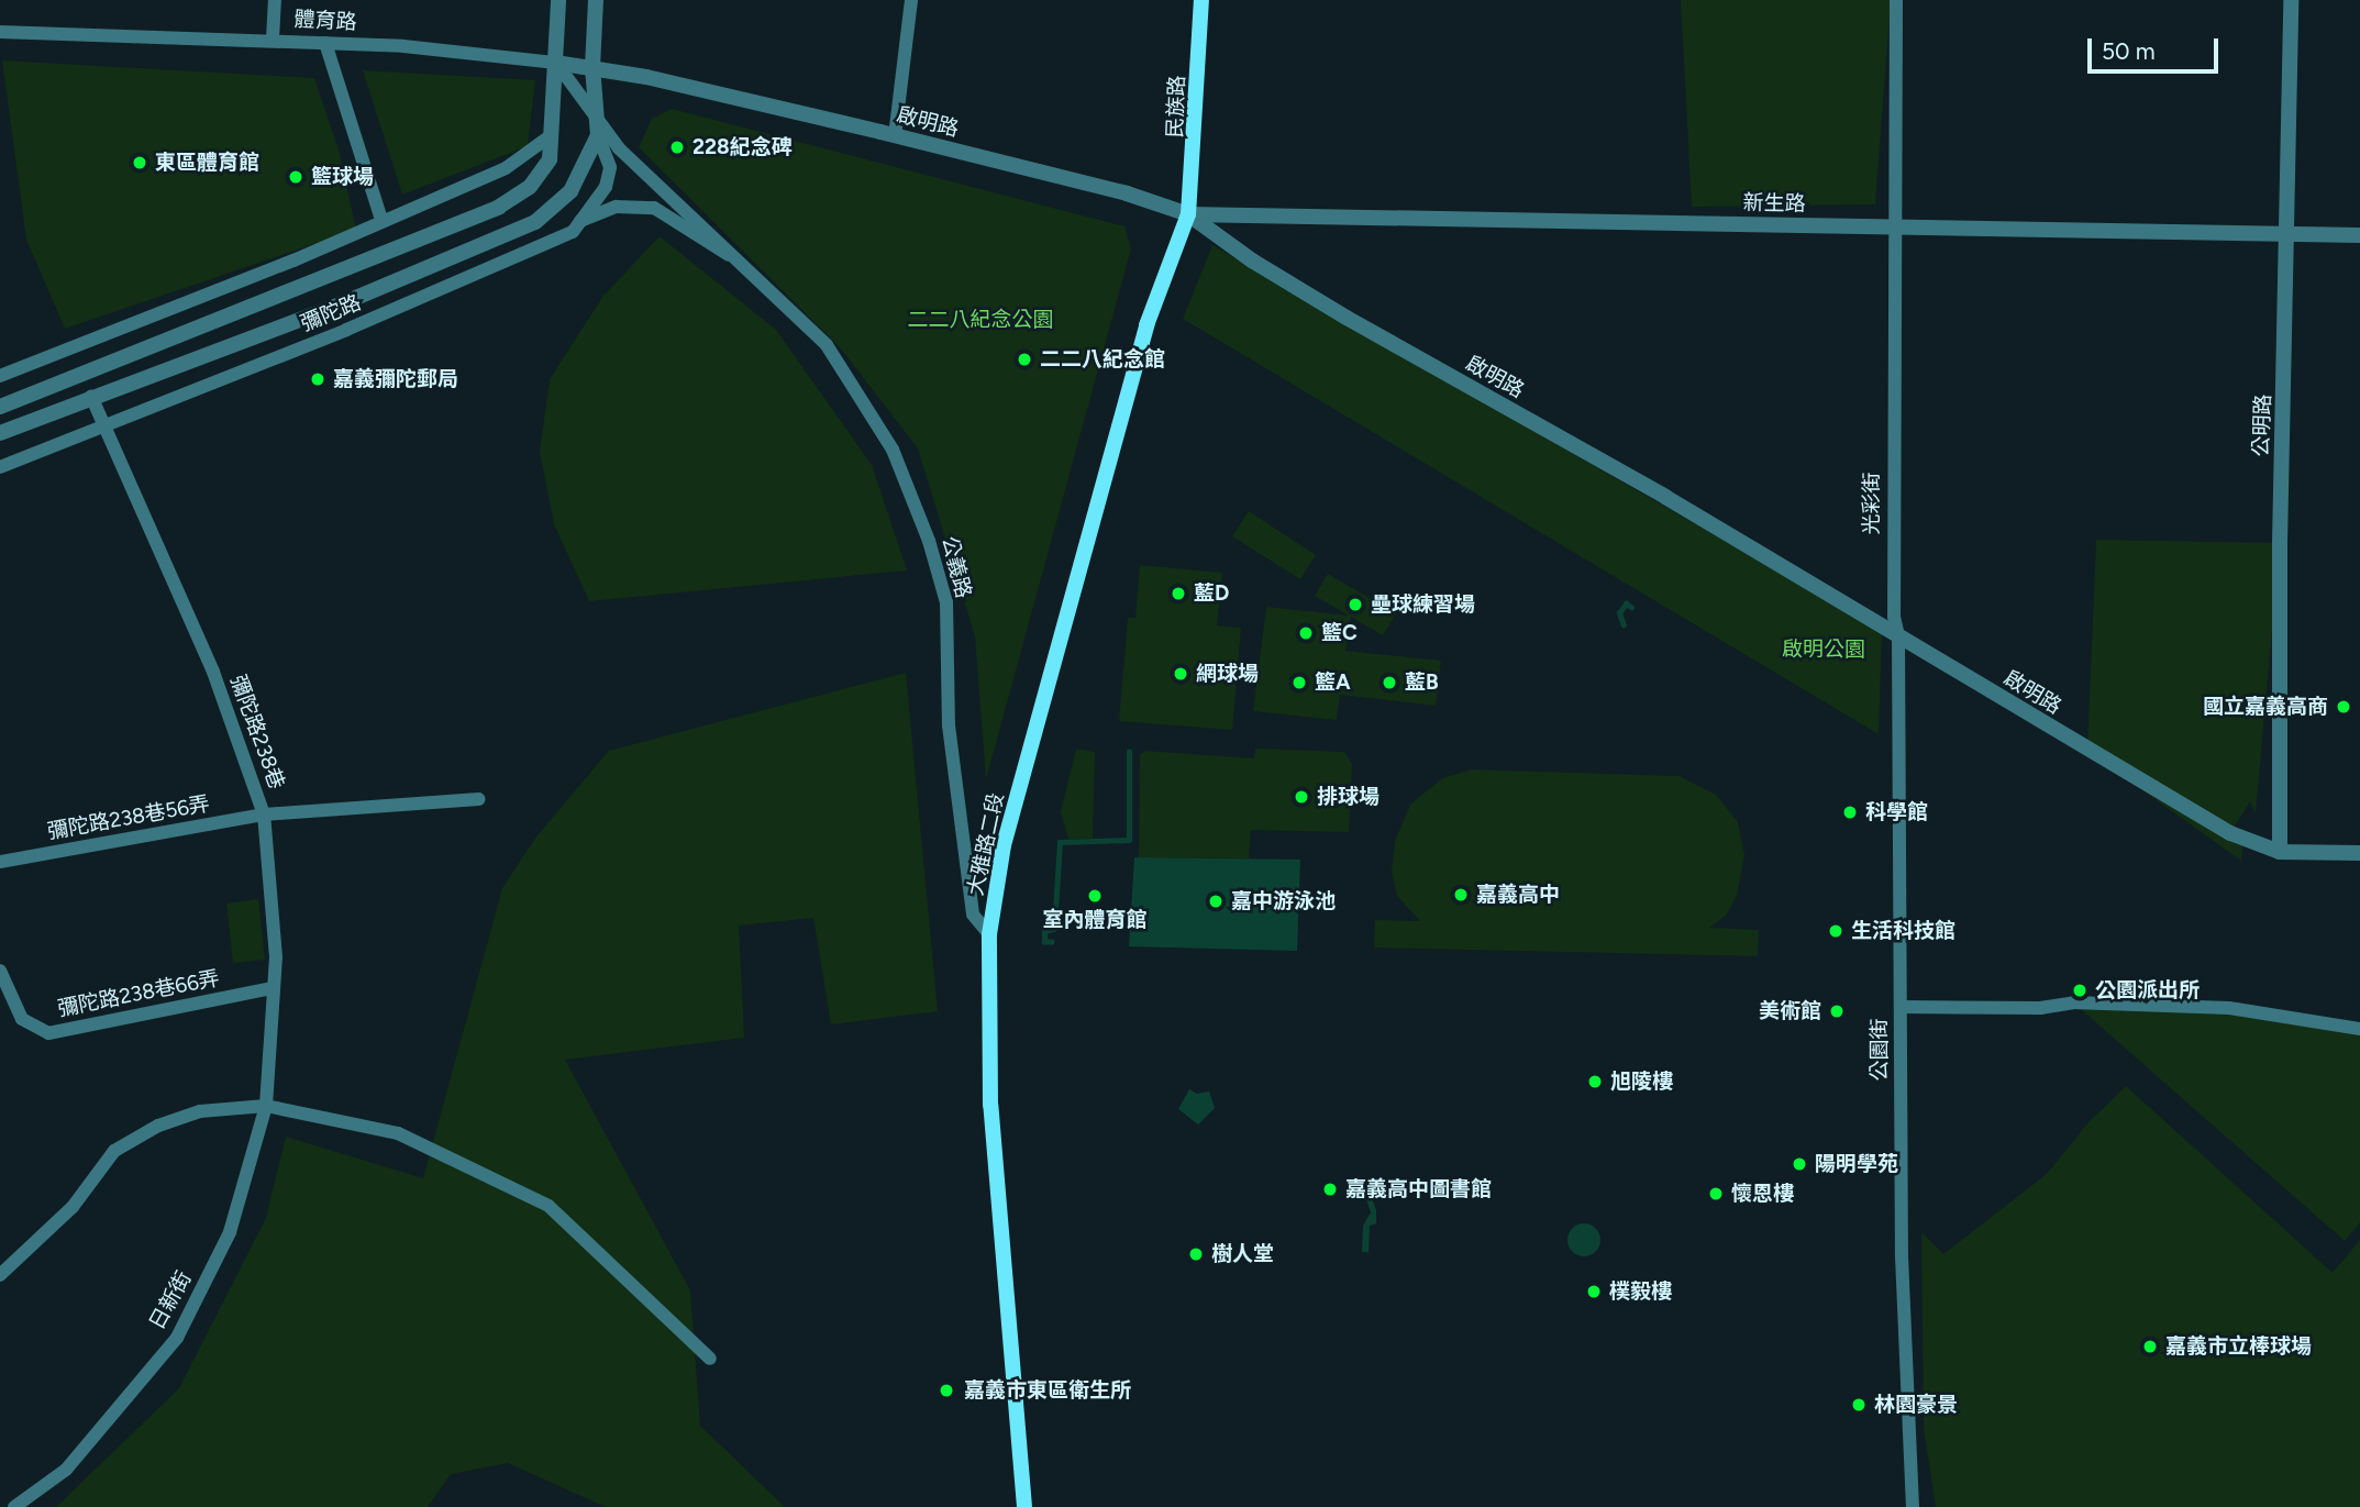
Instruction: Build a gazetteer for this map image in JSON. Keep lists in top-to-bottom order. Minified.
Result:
{"streets":{"main road":["民族路","大雅路二段"],"street":["體育路","啟明路","新生路","彌陀路","公明路","光彩街","公義路","彌陀路238巷","彌陀路238巷56弄","彌陀路238巷66弄","公園街","日新街"]},"crossings":[["體育路","啟明路"],["體育路","彌陀路"],["體育路","公義路"],["民族路","啟明路"],["民族路","新生路"],["民族路","大雅路二段"],["啟明路","新生路"],["啟明路","彌陀路"],["啟明路","公明路"],["啟明路","光彩街"],["啟明路","公義路"],["啟明路","大雅路二段"],["新生路","公明路"],["新生路","光彩街"],["新生路","大雅路二段"],["彌陀路","公義路"],["彌陀路","彌陀路238巷"],["光彩街","公園街"],["公義路","大雅路二段"],["彌陀路238巷","彌陀路238巷56弄"],["彌陀路238巷","彌陀路238巷66弄"],["彌陀路238巷","日新街"]],"parks":["二二八紀念公園","啟明公園"],"places":["228紀念碑","東區體育館","籃球場","二二八紀念館","嘉義彌陀郵局","藍D","壘球練習場","籃C","網球場","籃A","藍B","國立嘉義高商","排球場","科學館","嘉義高中","室內體育館","嘉中游泳池","生活科技館","公園派出所","美術館","旭陵樓","陽明學苑","嘉義高中圖書館","懷恩樓","樹人堂","樸毅樓","嘉義市立棒球場","嘉義市東區衛生所","林園豪景"],"scale_bar":"50 m"}
